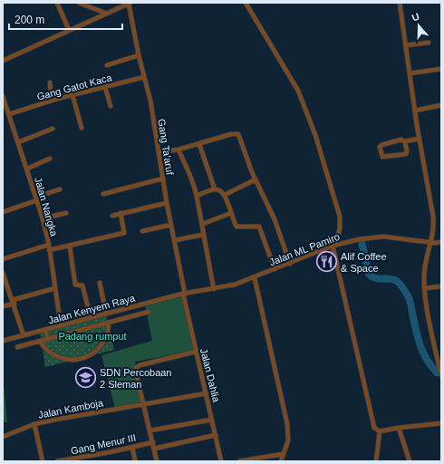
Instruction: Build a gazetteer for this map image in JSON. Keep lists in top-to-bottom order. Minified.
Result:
{"streets":{"street":["Gang Gatot Kaca","Gang Ta'aruf","Jalan Nangka","Jalan ML Pamiro","Jalan Kenyem Raya","Jalan Dahlia","Jalan Kamboja","Gang Menur III"]},"crossings":[["Gang Gatot Kaca","Gang Ta'aruf"],["Gang Gatot Kaca","Jalan Nangka"],["Gang Ta'aruf","Jalan ML Pamiro"],["Gang Ta'aruf","Jalan Kenyem Raya"],["Gang Ta'aruf","Jalan Dahlia"],["Jalan Nangka","Jalan Kenyem Raya"],["Jalan ML Pamiro","Jalan Kenyem Raya"],["Jalan ML Pamiro","Jalan Dahlia"],["Jalan Kenyem Raya","Jalan Dahlia"],["Jalan Dahlia","Jalan Kamboja"]],"parks":["Padang rumput"],"places":{"restaurant":["Alif Coffee & Space"],"school or university":["SDN Percobaan 2 Sleman"]},"scale_bar":"200 m","north":"top"}
